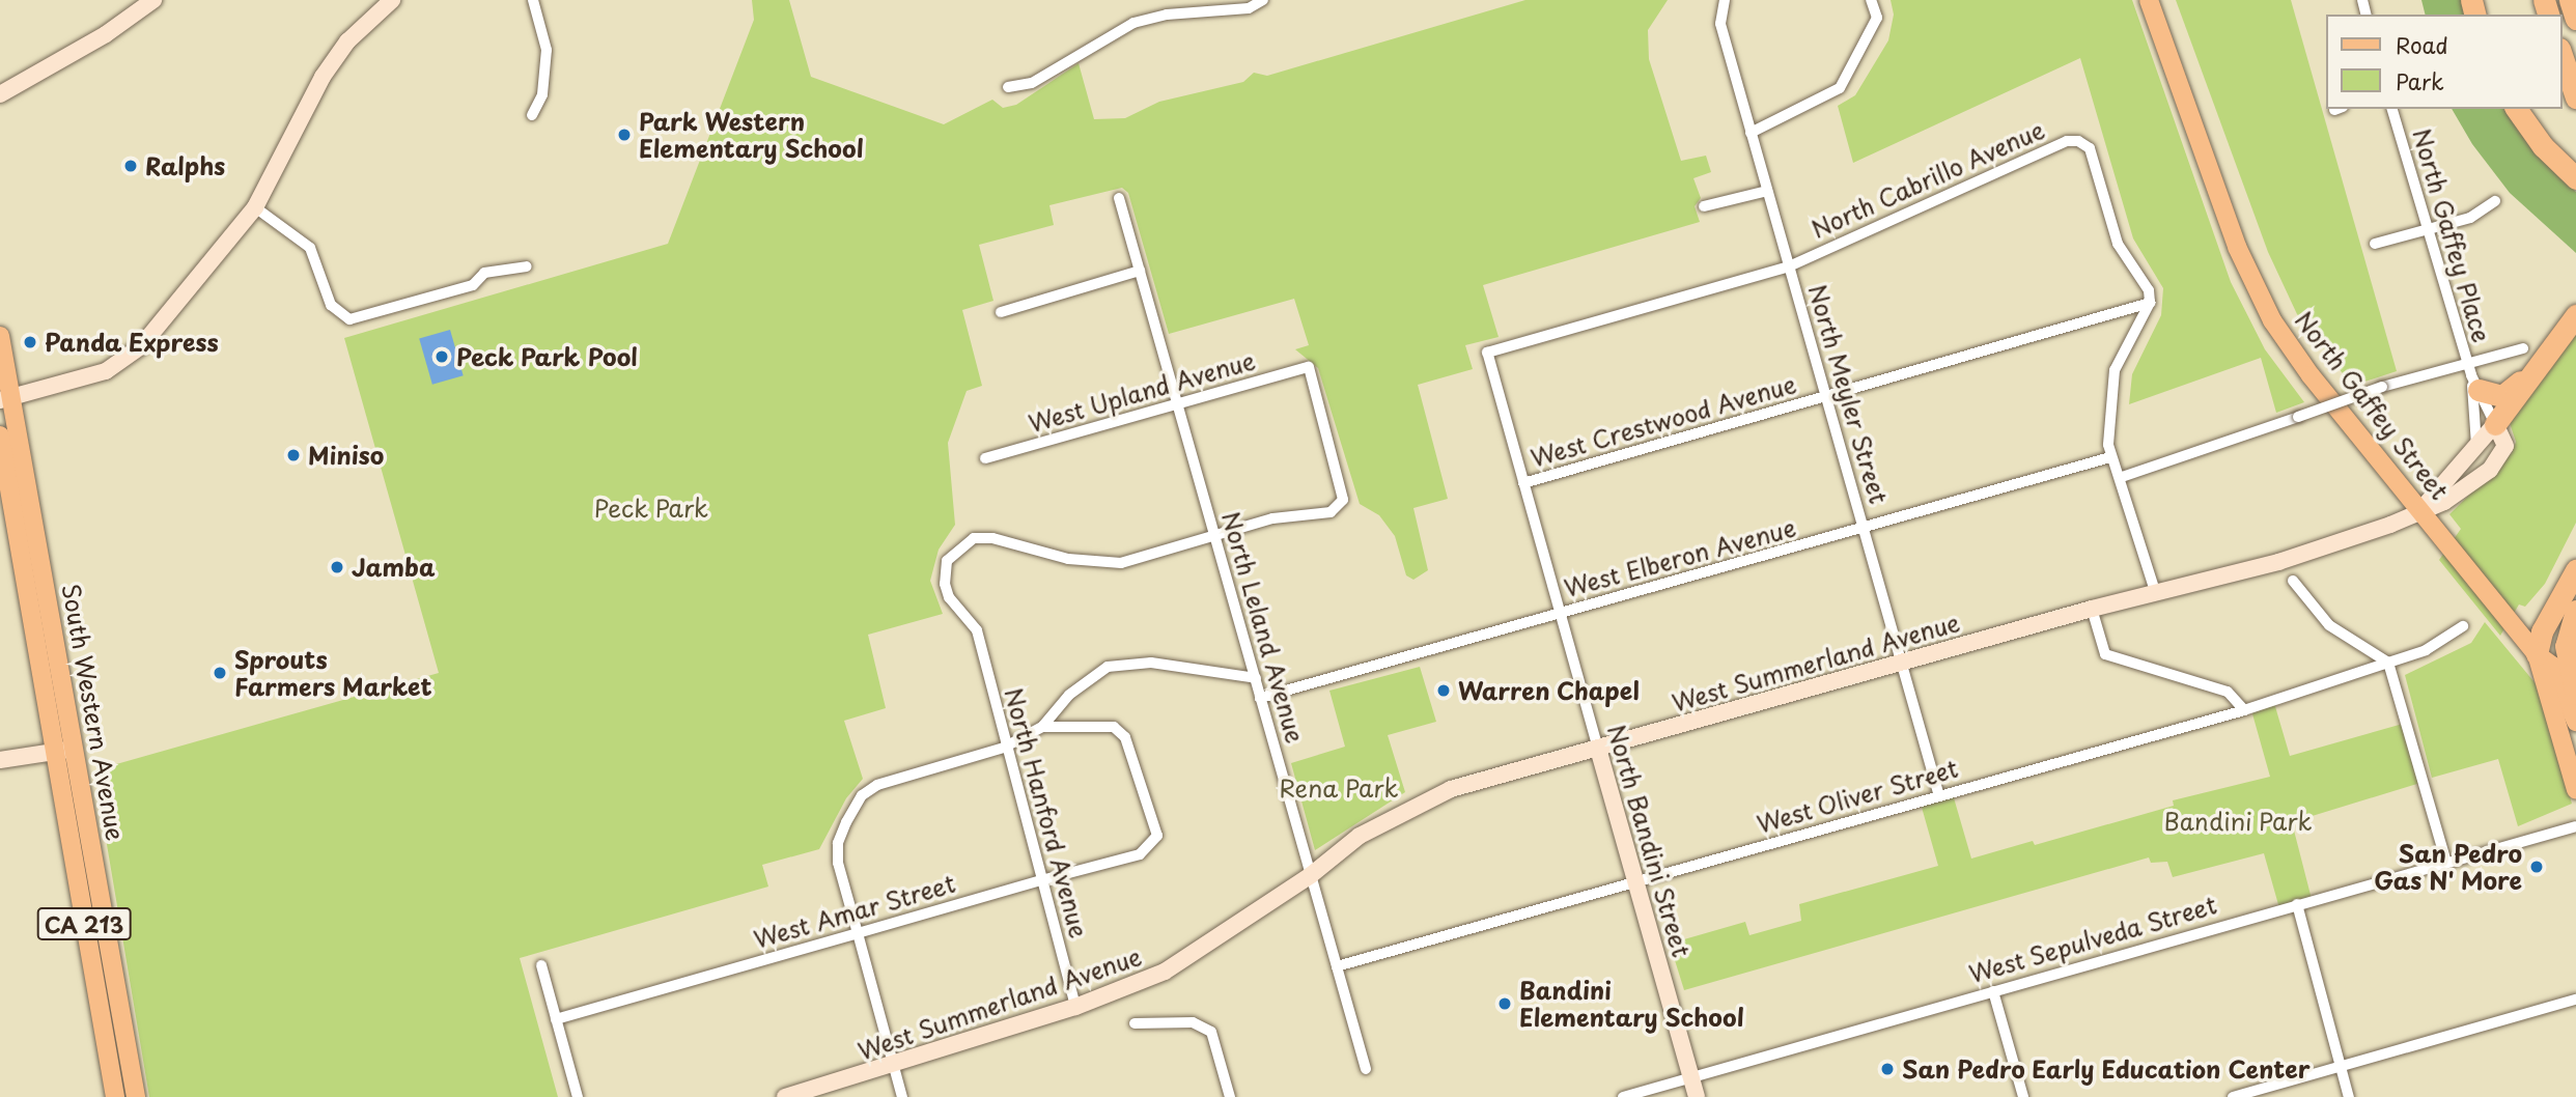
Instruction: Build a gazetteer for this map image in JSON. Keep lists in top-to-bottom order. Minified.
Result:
{"streets":{"main road":["North Gaffey Street","West Summerland Avenue","South Western Avenue","North Bandini Street","CA 213"],"street":["North Cabrillo Avenue","North Gaffey Place","West Upland Avenue","North Meyler Street","West Crestwood Avenue","West Elberon Avenue","North Leland Avenue","West Oliver Street","North Hanford Avenue","West Amar Street","West Sepulveda Street"]},"crossings":[["North Cabrillo Avenue","North Meyler Street"],["North Cabrillo Avenue","West Crestwood Avenue"],["North Cabrillo Avenue","North Bandini Street"],["North Gaffey Place","West Summerland Avenue"],["West Upland Avenue","North Leland Avenue"],["West Upland Avenue","North Hanford Avenue"],["North Meyler Street","West Crestwood Avenue"],["North Meyler Street","West Elberon Avenue"],["North Meyler Street","West Summerland Avenue"],["North Meyler Street","West Oliver Street"],["North Meyler Street","North Bandini Street"],["North Gaffey Street","West Summerland Avenue"],["West Crestwood Avenue","North Bandini Street"],["West Elberon Avenue","North Leland Avenue"],["West Elberon Avenue","North Bandini Street"],["North Leland Avenue","West Summerland Avenue"],["North Leland Avenue","West Oliver Street"],["North Leland Avenue","North Hanford Avenue"],["West Summerland Avenue","North Hanford Avenue"],["West Summerland Avenue","North Bandini Street"],["West Oliver Street","North Bandini Street"],["North Hanford Avenue","West Amar Street"],["North Bandini Street","West Sepulveda Street"]],"parks":["Peck Park","Rena Park","Bandini Park"],"places":["Park Western Elementary School","Ralphs","Panda Express","Peck Park Pool","Miniso","Jamba","Sprouts Farmers Market","Warren Chapel","San Pedro Gas N' More","Bandini Elementary School","San Pedro Early Education Center"],"legend":["Road","Park"]}
